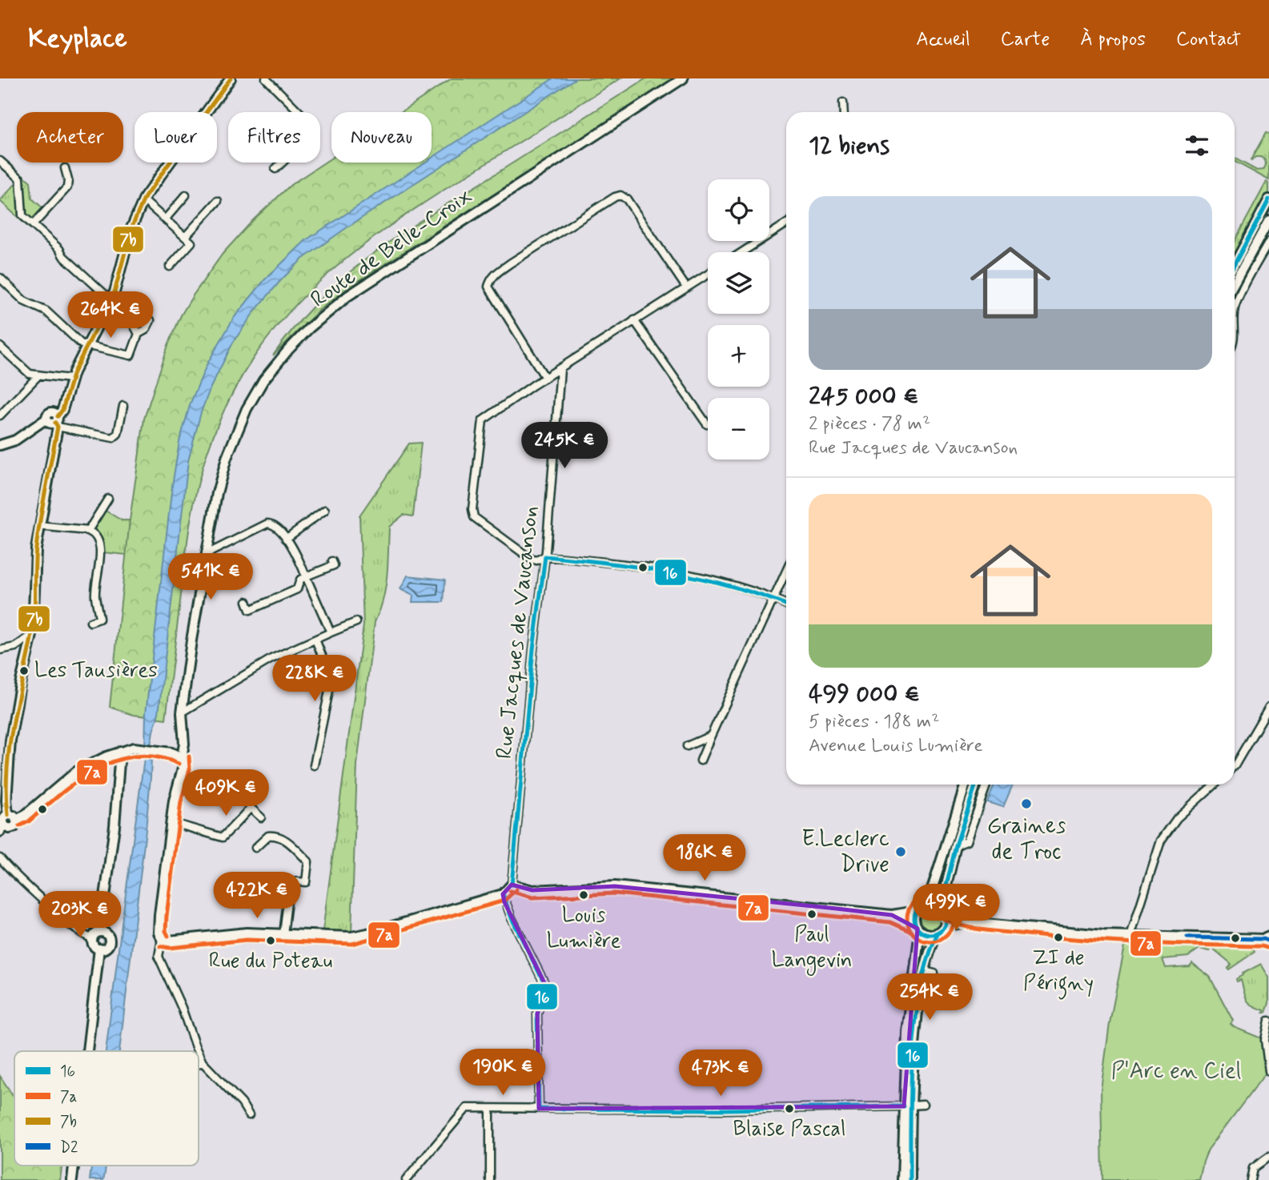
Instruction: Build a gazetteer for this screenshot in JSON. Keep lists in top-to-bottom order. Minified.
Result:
{"streets":{"street":["Route de Belle-Croix","Rue Jacques de Vaucanson"]},"parks":["P'Arc en Ciel"],"places":["Les Tausières","Graines de Troc","E.Leclerc Drive","Louis Lumière","Paul Langevin","ZI de Périgny","Rue du Poteau","Blaise Pascal"],"lines":["transit line 7b","transit line 16","transit line 7a","transit line D2"],"legend":["16","7a","7b","D2"],"page":{"header":"Keyplace","nav":["Accueil","Carte","À propos","Contact"],"chip":["Acheter","Louer","Filtres","Nouveau"],"heading":"12 biens","map_buttons":["+","−"],"list":[{"name":"245 000 €","note":"2 pièces · 78 m² · Rue Jacques de Vaucanson"},{"name":"499 000 €","note":"5 pièces · 188 m² · Avenue Louis Lumière"}],"price":["264K €","245K €","541K €","228K €","409K €","186K €","422K €","499K €","203K €","254K €","190K €","473K €"]}}
